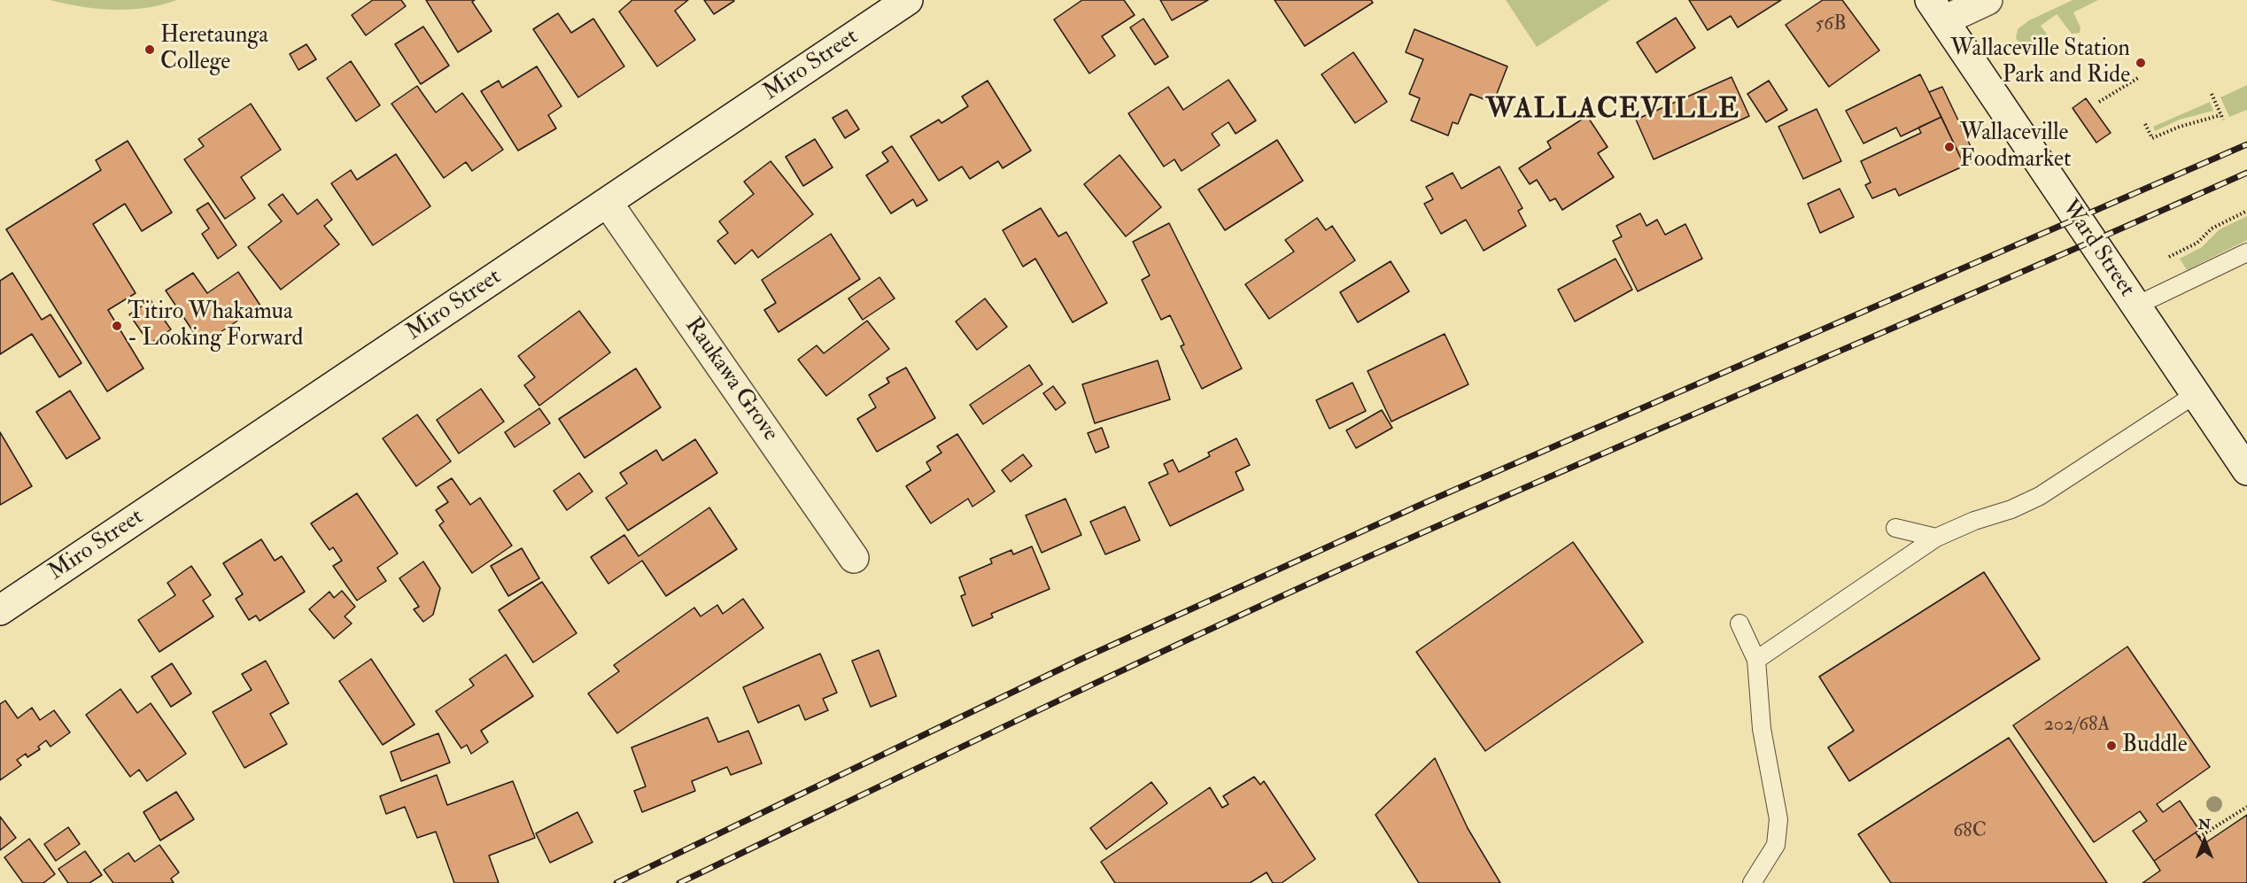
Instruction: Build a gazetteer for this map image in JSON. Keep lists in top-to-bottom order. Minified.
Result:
{"streets":{"street":["Miro Street","Ward Street","Raukawa Grove"]},"crossings":[["Miro Street","Raukawa Grove"]],"districts":["WALLACEVILLE"],"places":["Heretaunga College","Wallaceville Station Park and Ride","Wallaceville Foodmarket","Titiro Whakamua - Looking Forward","Buddle"],"house_numbers":["56B","202/68A","68C"],"north":"top"}
